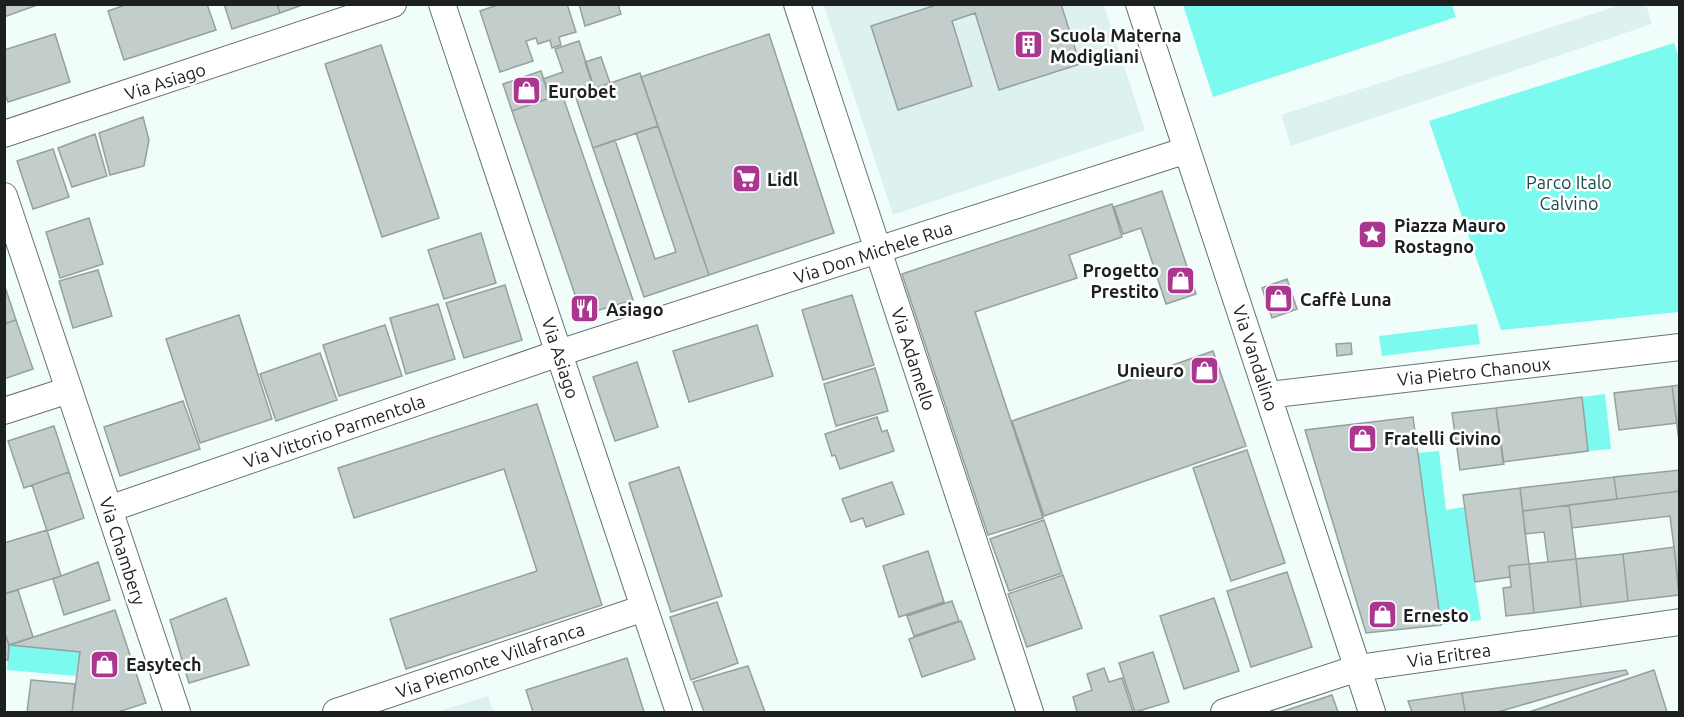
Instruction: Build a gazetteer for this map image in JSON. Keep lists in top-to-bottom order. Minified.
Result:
{"streets":{"street":["Via Asiago","Via Don Michele Rua","Via Vandalino","Via Adamello","Via Pietro Chanoux","Via Vittorio Parmentola","Via Chambery","Via Eritrea","Via Piemonte Villafranca"]},"crossings":[["Via Asiago","Via Don Michele Rua"],["Via Asiago","Via Vittorio Parmentola"],["Via Asiago","Via Piemonte Villafranca"],["Via Don Michele Rua","Via Vandalino"],["Via Don Michele Rua","Via Adamello"],["Via Don Michele Rua","Via Vittorio Parmentola"],["Via Vandalino","Via Pietro Chanoux"],["Via Vandalino","Via Eritrea"],["Via Vittorio Parmentola","Via Chambery"]],"parks":["Parco Italo Calvino"],"places":{"building":["Scuola Materna Modigliani"],"shop":["Eurobet","Progetto Prestito","Caffè Luna","Unieuro","Fratelli Civino","Ernesto","Easytech"],"supermarket":["Lidl"],"place":["Piazza Mauro Rostagno"],"restaurant":["Asiago"]}}
